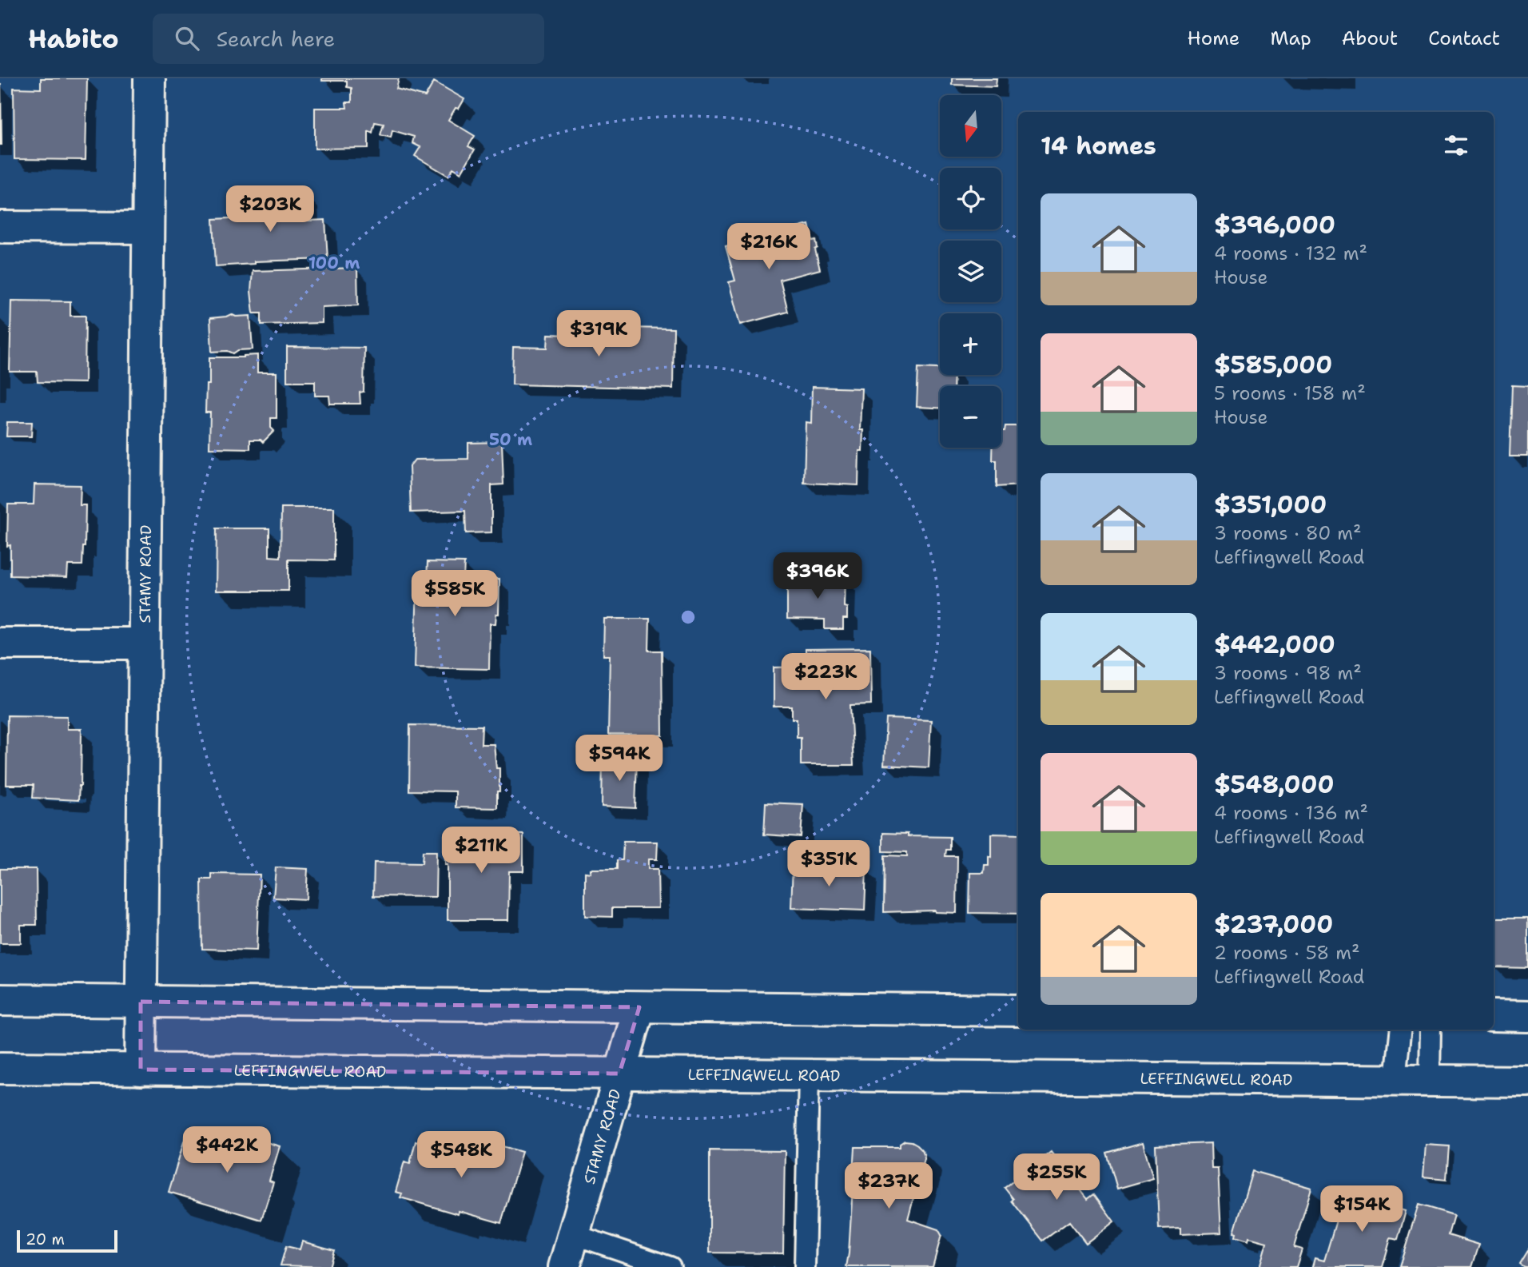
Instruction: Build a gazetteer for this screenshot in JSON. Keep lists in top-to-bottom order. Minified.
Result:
{"streets":{"main road":["STAMY ROAD","LEFFINGWELL ROAD"]},"crossings":[["STAMY ROAD","LEFFINGWELL ROAD"]],"scale_bar":"20 m","north":"bottom","page":{"header":"Habito","search":"Search here","nav":["Home","Map","About","Contact"],"map_buttons":["+","−"],"heading":"14 homes","list":[{"name":"$396,000","note":"4 rooms · 132 m² · House"},{"name":"$585,000","note":"5 rooms · 158 m² · House"},{"name":"$351,000","note":"3 rooms · 80 m² · Leffingwell Road"},{"name":"$442,000","note":"3 rooms · 98 m² · Leffingwell Road"},{"name":"$548,000","note":"4 rooms · 136 m² · Leffingwell Road"},{"name":"$237,000","note":"2 rooms · 58 m² · Leffingwell Road"}],"price":["$203K","$216K","$319K","$396K","$585K","$223K","$594K","$211K","$351K","$442K","$548K","$255K","$237K","$154K"],"scale":"20 m"},"rings":["100 m","50 m"]}
